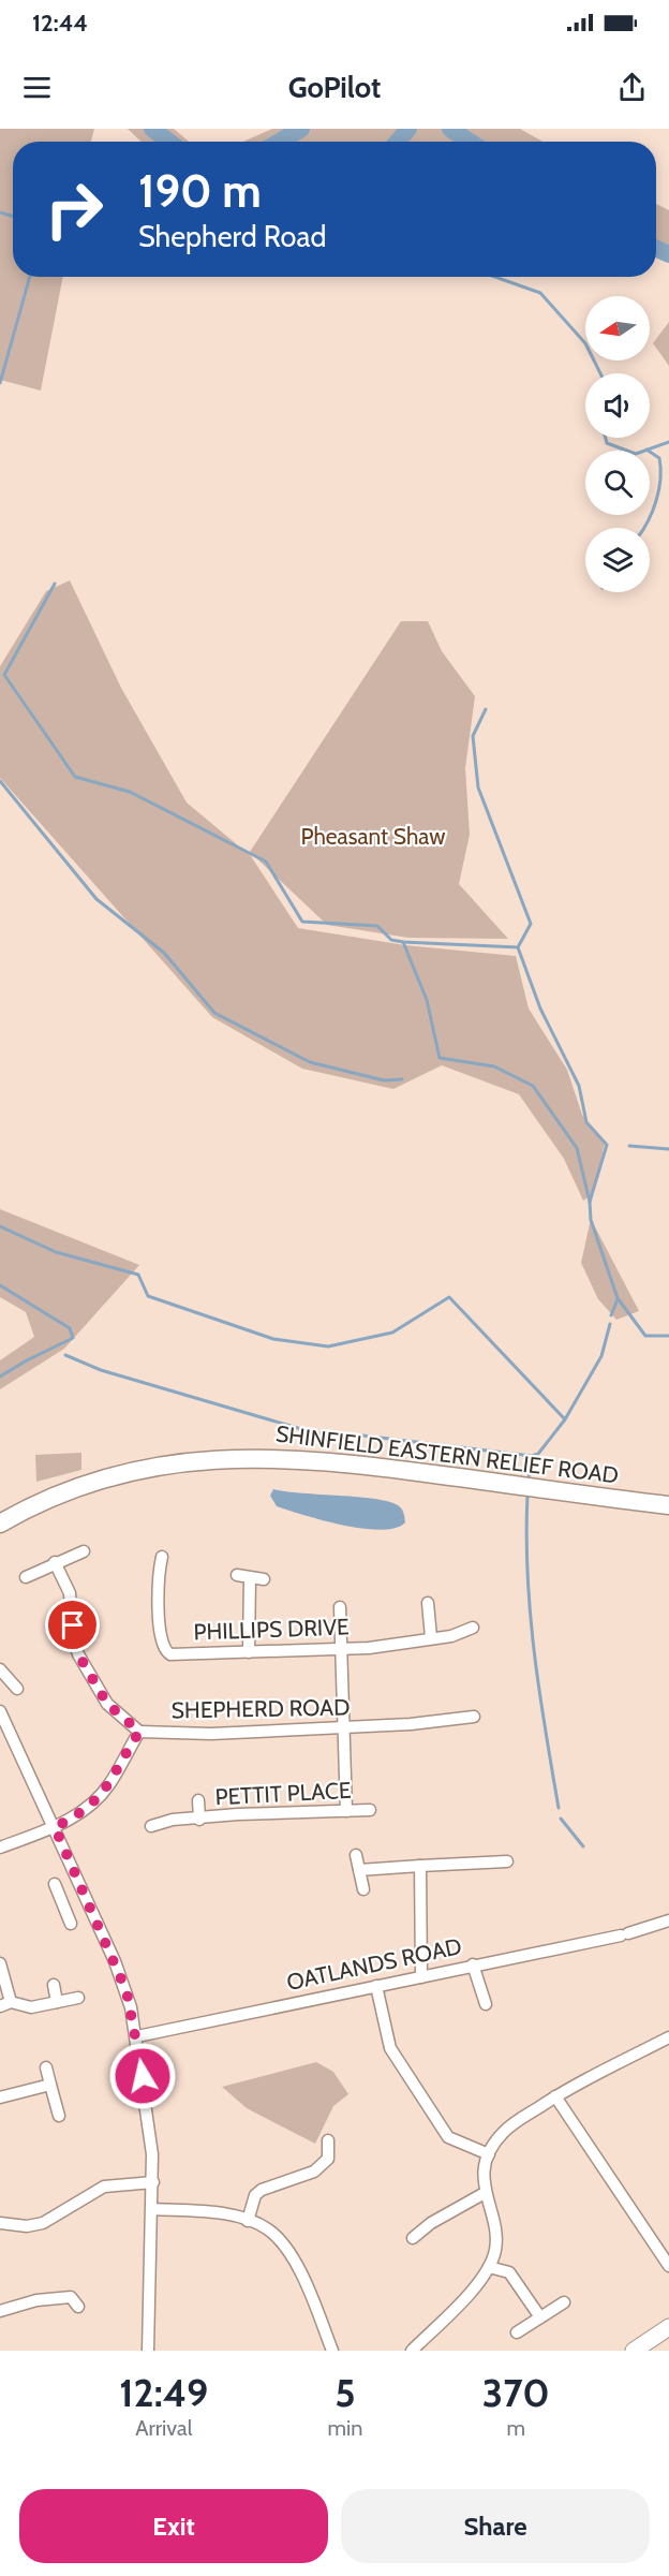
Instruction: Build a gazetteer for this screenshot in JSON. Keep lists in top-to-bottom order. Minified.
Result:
{"streets":{"main road":["SHINFIELD EASTERN RELIEF ROAD"],"street":["PHILLIPS DRIVE","SHEPHERD ROAD","PETTIT PLACE","OATLANDS ROAD"]},"parks":["Pheasant Shaw"],"north":"left","page":{"status":"12:44","header":"GoPilot","turn":["190 m","Shepherd Road"],"eta":["12:49","Arrival","5","min","370","m"],"buttons":["Exit","Share"]}}
